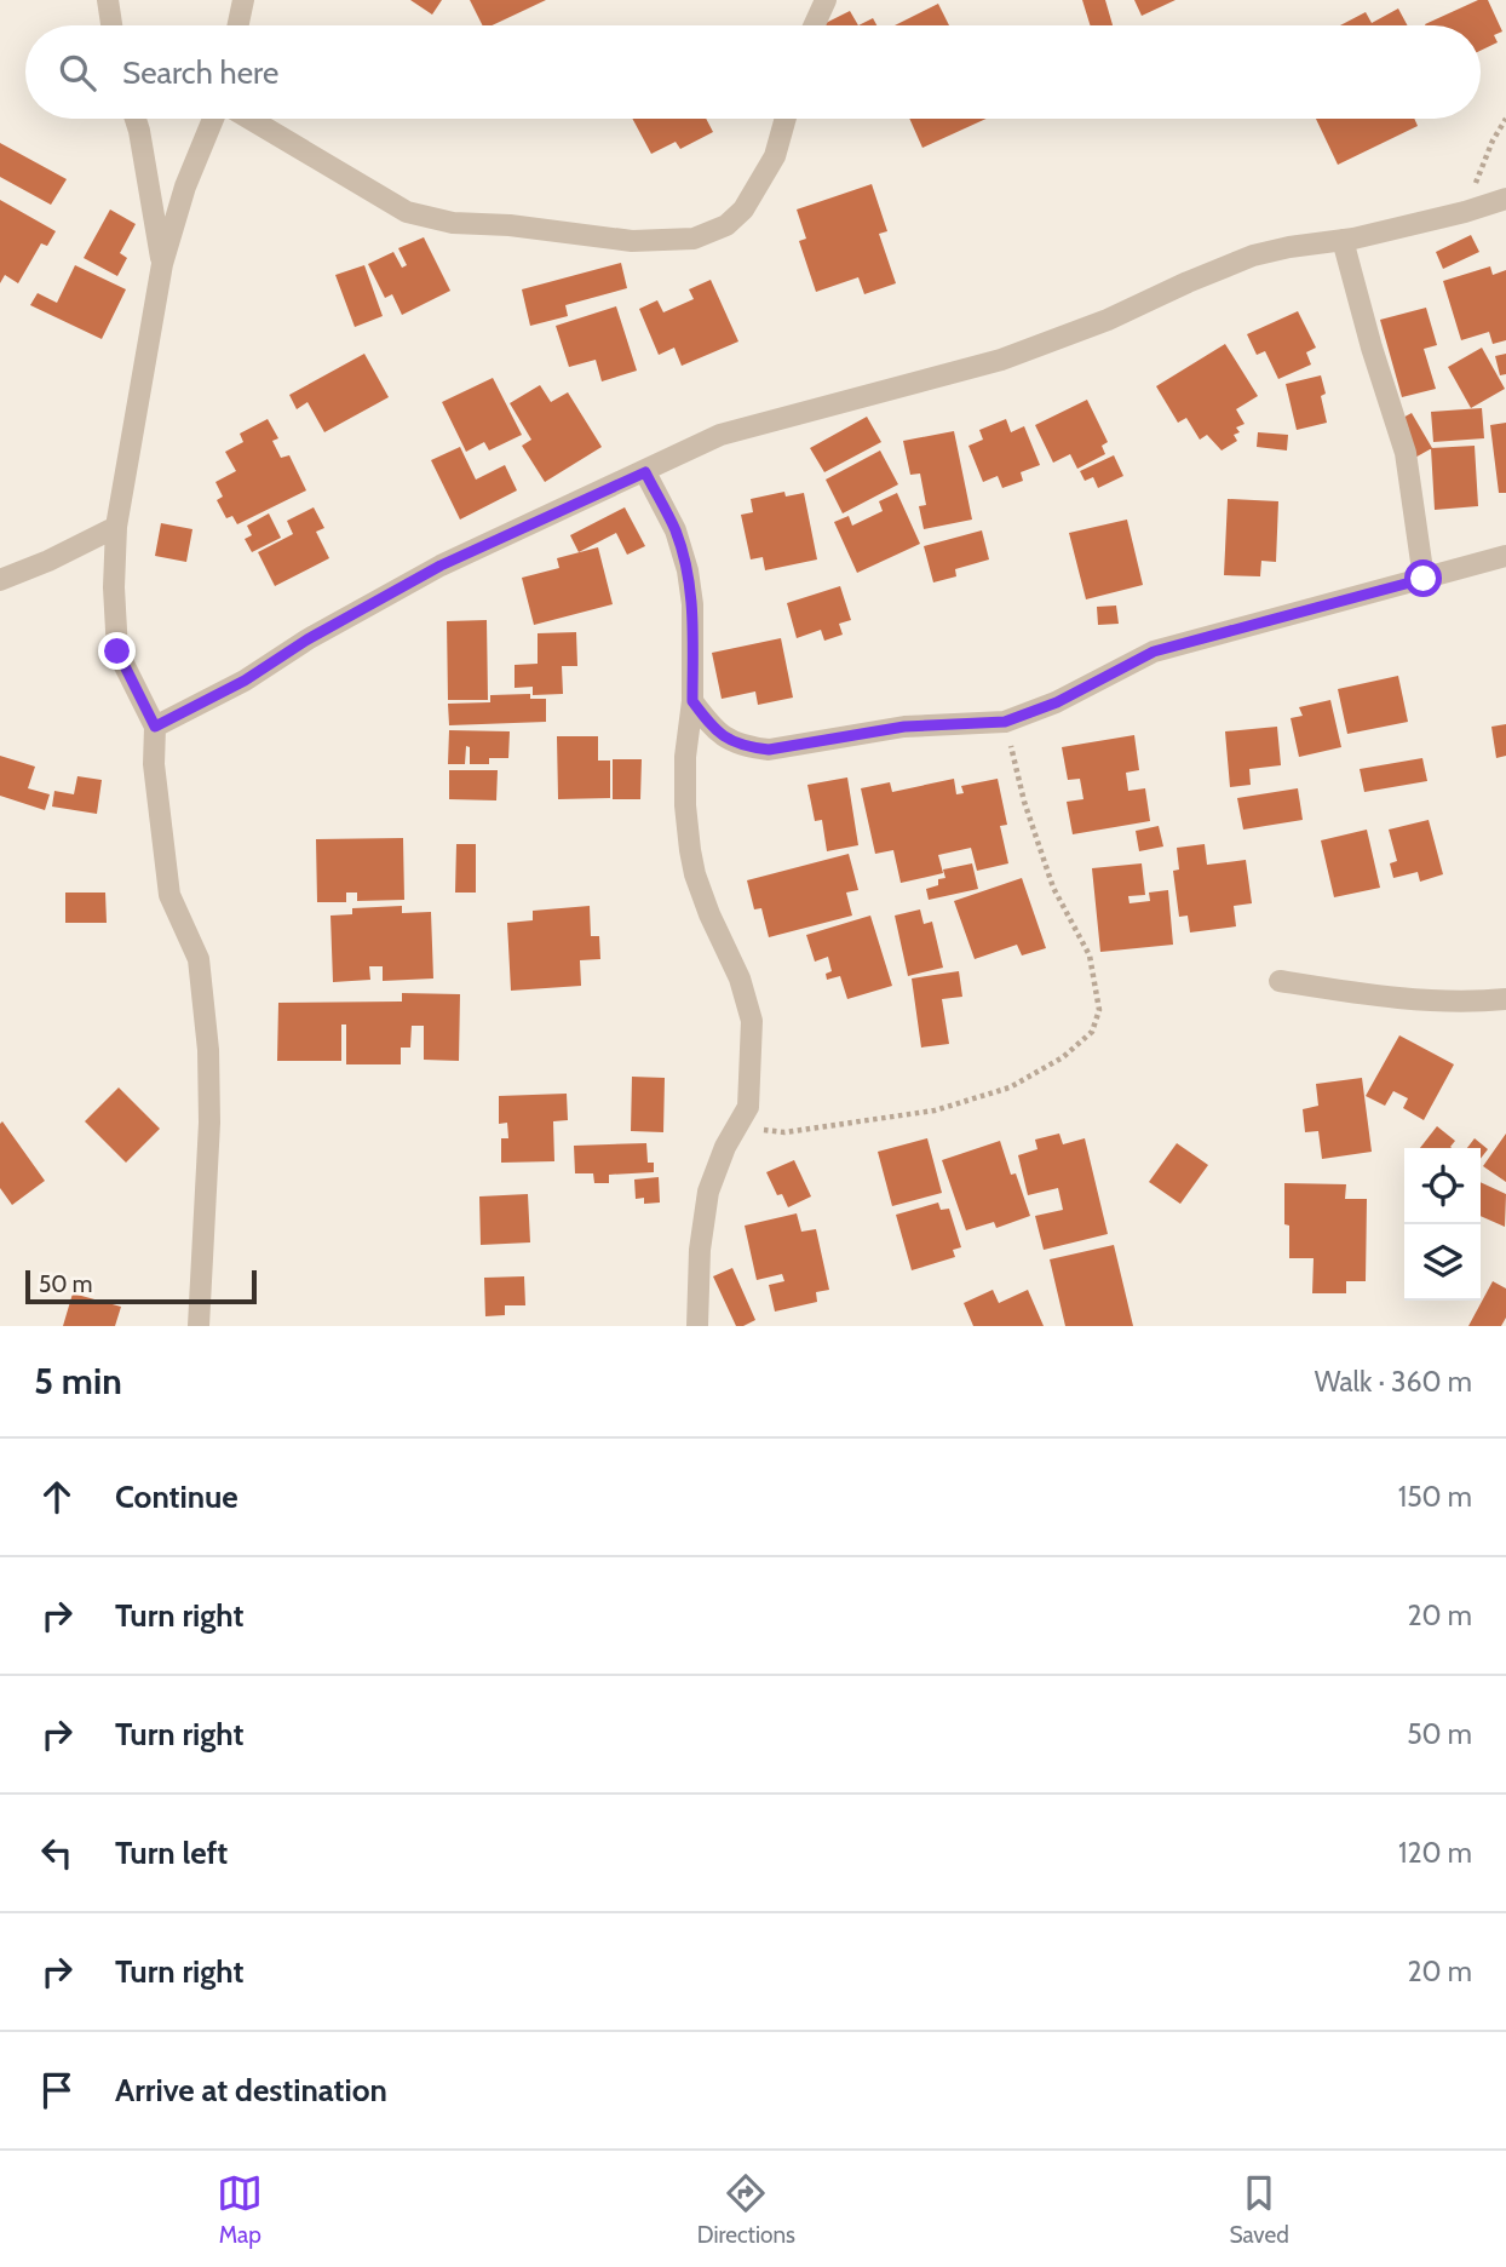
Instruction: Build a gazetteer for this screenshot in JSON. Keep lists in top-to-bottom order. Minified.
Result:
{"scale_bar":"50 m","page":{"search":"Search here","scale":"50 m","heading":["5 min","Walk · 360 m"],"list":[["Continue","150 m"],["Turn right","20 m"],["Turn right","50 m"],["Turn left","120 m"],["Turn right","20 m"],"Arrive at destination"],"nav":["Map","Directions","Saved"]}}
